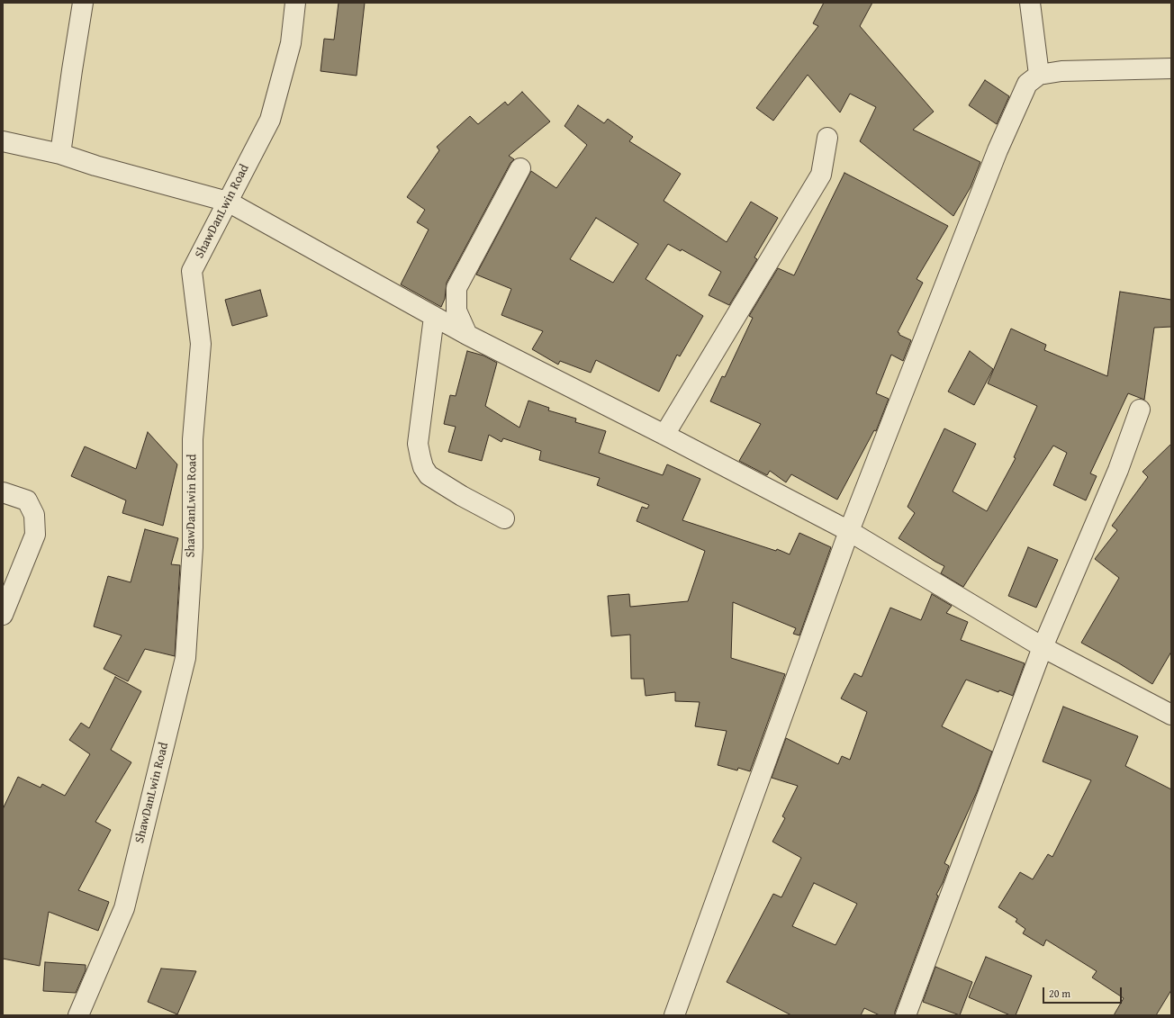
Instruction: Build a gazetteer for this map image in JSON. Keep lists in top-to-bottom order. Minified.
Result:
{"streets":{"street":["ShawDanLwin Road"]},"scale_bar":"20 m"}
